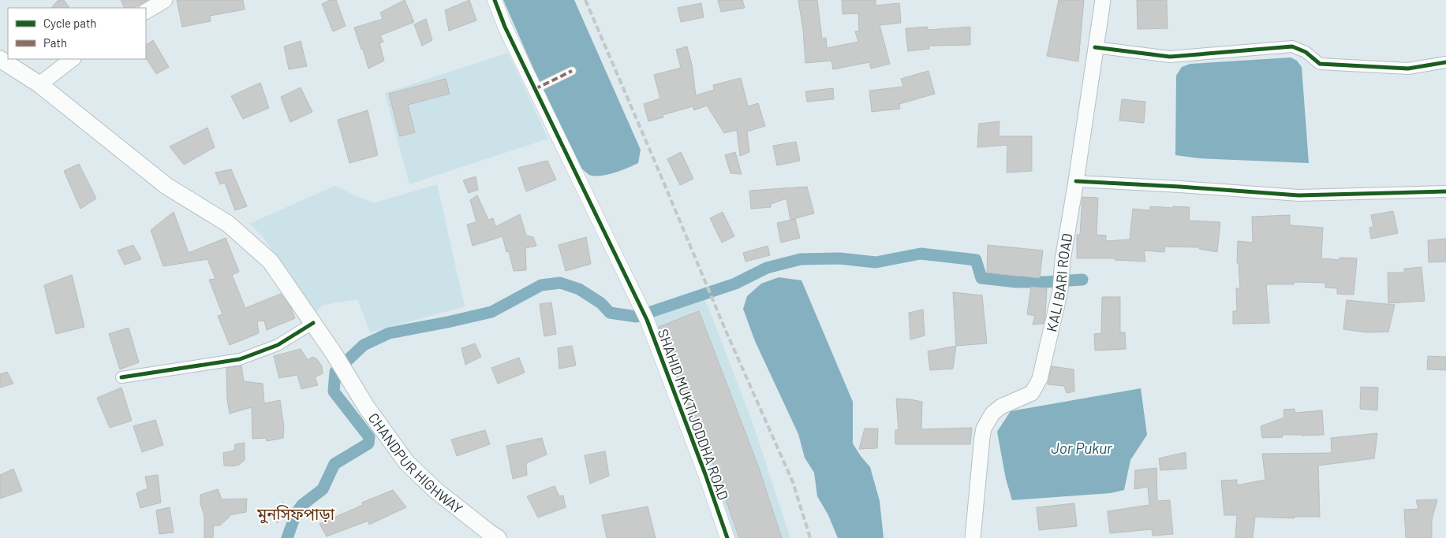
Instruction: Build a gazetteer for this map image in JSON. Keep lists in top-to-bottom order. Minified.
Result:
{"streets":{"main road":["KALI BARI ROAD","CHANDPUR HIGHWAY"],"street":["SHAHID MUKTIJODDHA ROAD"]},"districts":["মুনসিফপাড়া"],"water":["Jor Pukur"],"legend":["Cycle path","Path"]}
